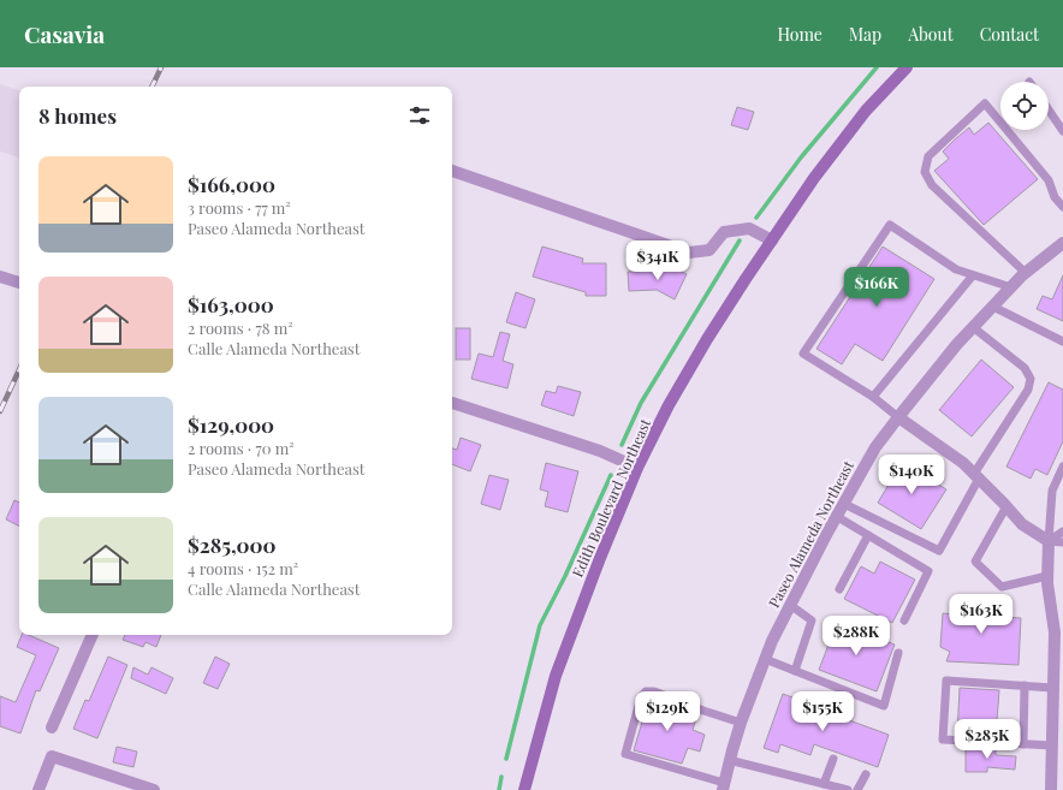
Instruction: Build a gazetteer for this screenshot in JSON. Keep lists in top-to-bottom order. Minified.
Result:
{"streets":{"street":["Edith Boulevard Northeast","Paseo Alameda Northeast"]},"page":{"header":"Casavia","nav":["Home","Map","About","Contact"],"heading":"8 homes","list":[{"name":"$166,000","note":"3 rooms · 77 m² · Paseo Alameda Northeast"},{"name":"$163,000","note":"2 rooms · 78 m² · Calle Alameda Northeast"},{"name":"$129,000","note":"2 rooms · 70 m² · Paseo Alameda Northeast"},{"name":"$285,000","note":"4 rooms · 152 m² · Calle Alameda Northeast"}],"price":["$341K","$166K","$140K","$163K","$288K","$129K","$155K","$285K"]}}
